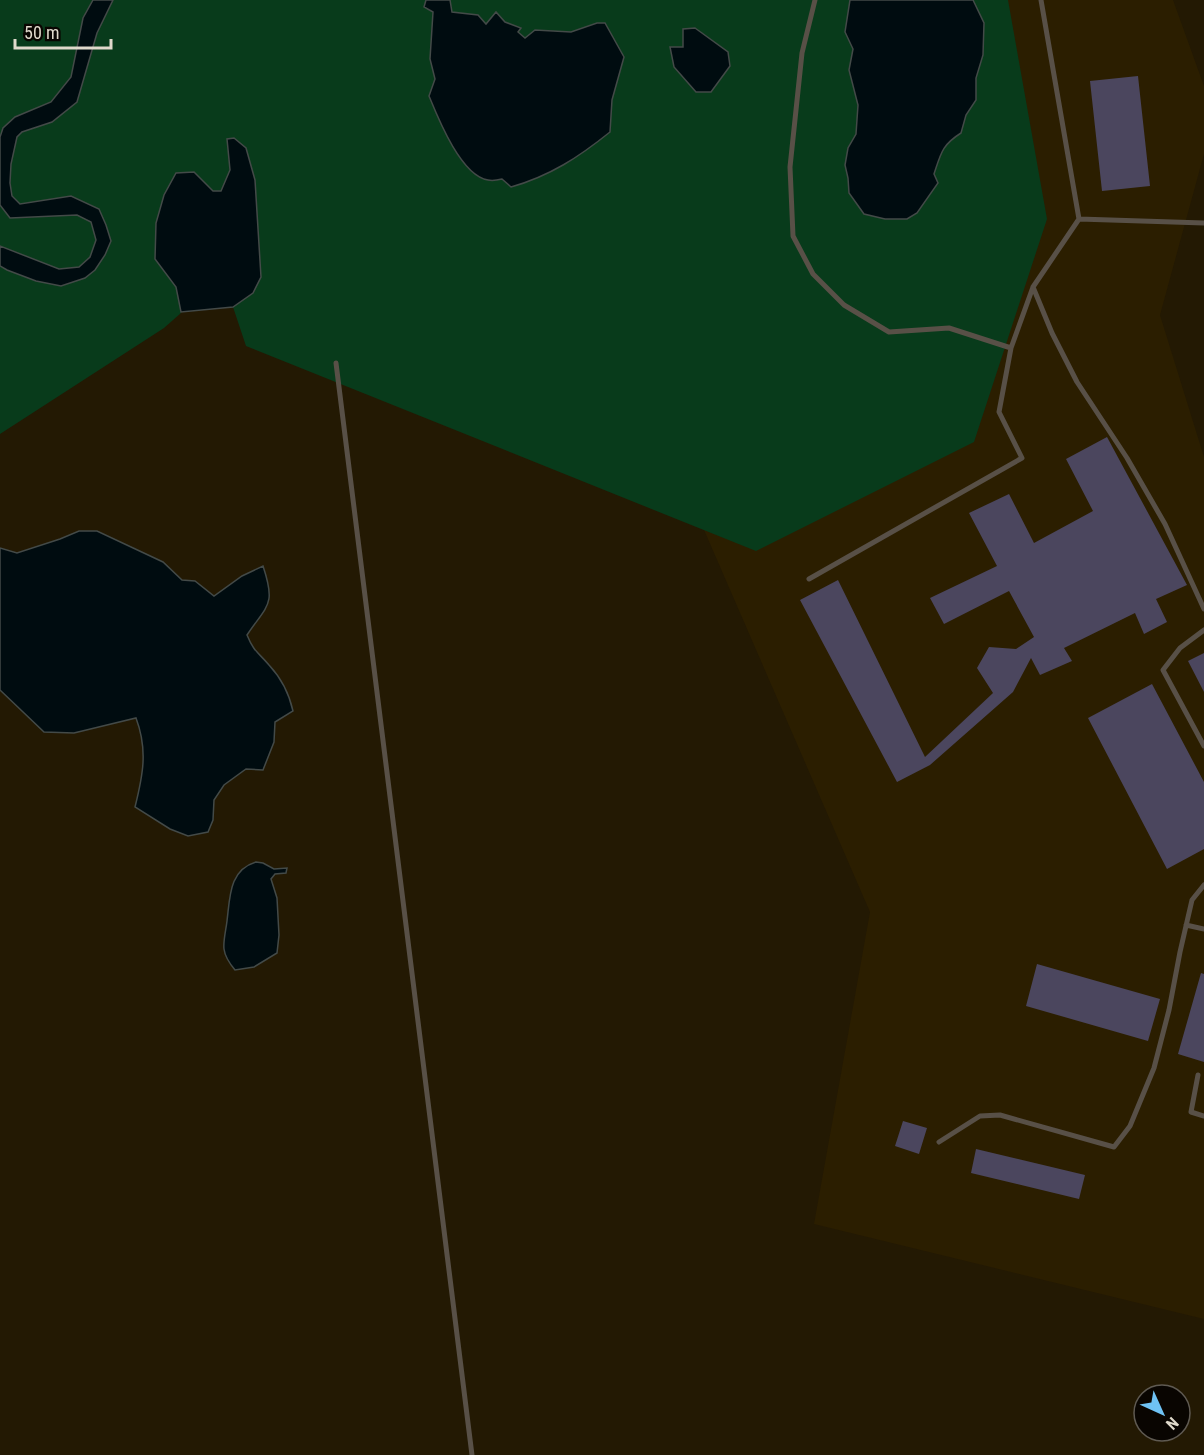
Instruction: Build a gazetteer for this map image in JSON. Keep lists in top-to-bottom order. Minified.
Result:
{"scale_bar":"50 m","north":"bottom right"}
